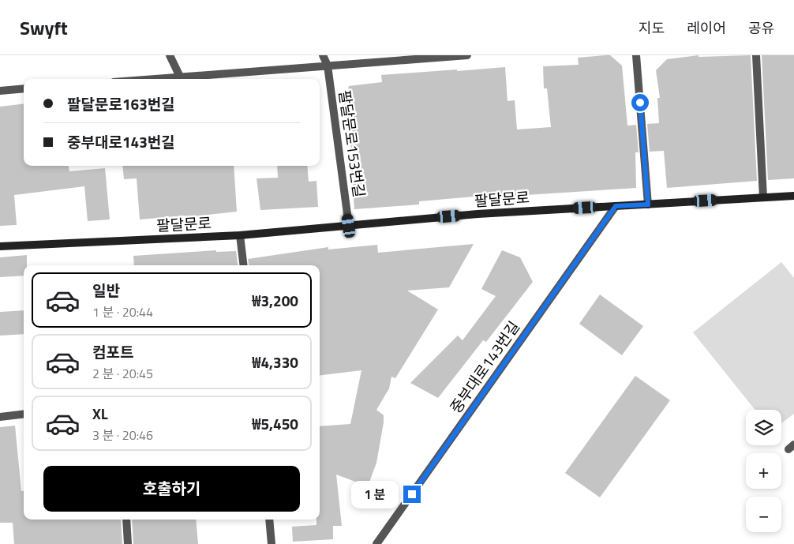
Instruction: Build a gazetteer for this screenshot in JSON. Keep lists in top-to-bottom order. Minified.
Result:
{"streets":{"street":["팔달문로153번길","팔달문로","중부대로143번길"]},"crossings":[["팔달문로153번길","팔달문로"],["팔달문로","중부대로143번길"]],"page":{"header":"Swyft","nav":["지도","레이어","공유"],"banner":["팔달문로163번길","중부대로143번길"],"list":[{"name":"일반","note":"1 분 · 20:44","value":"₩3,200"},{"name":"컴포트","note":"2 분 · 20:45","value":"₩4,330"},{"name":"XL","note":"3 분 · 20:46","value":"₩5,450"}],"map_buttons":["+","−"],"buttons":"호출하기","bubble":"1 분"}}
